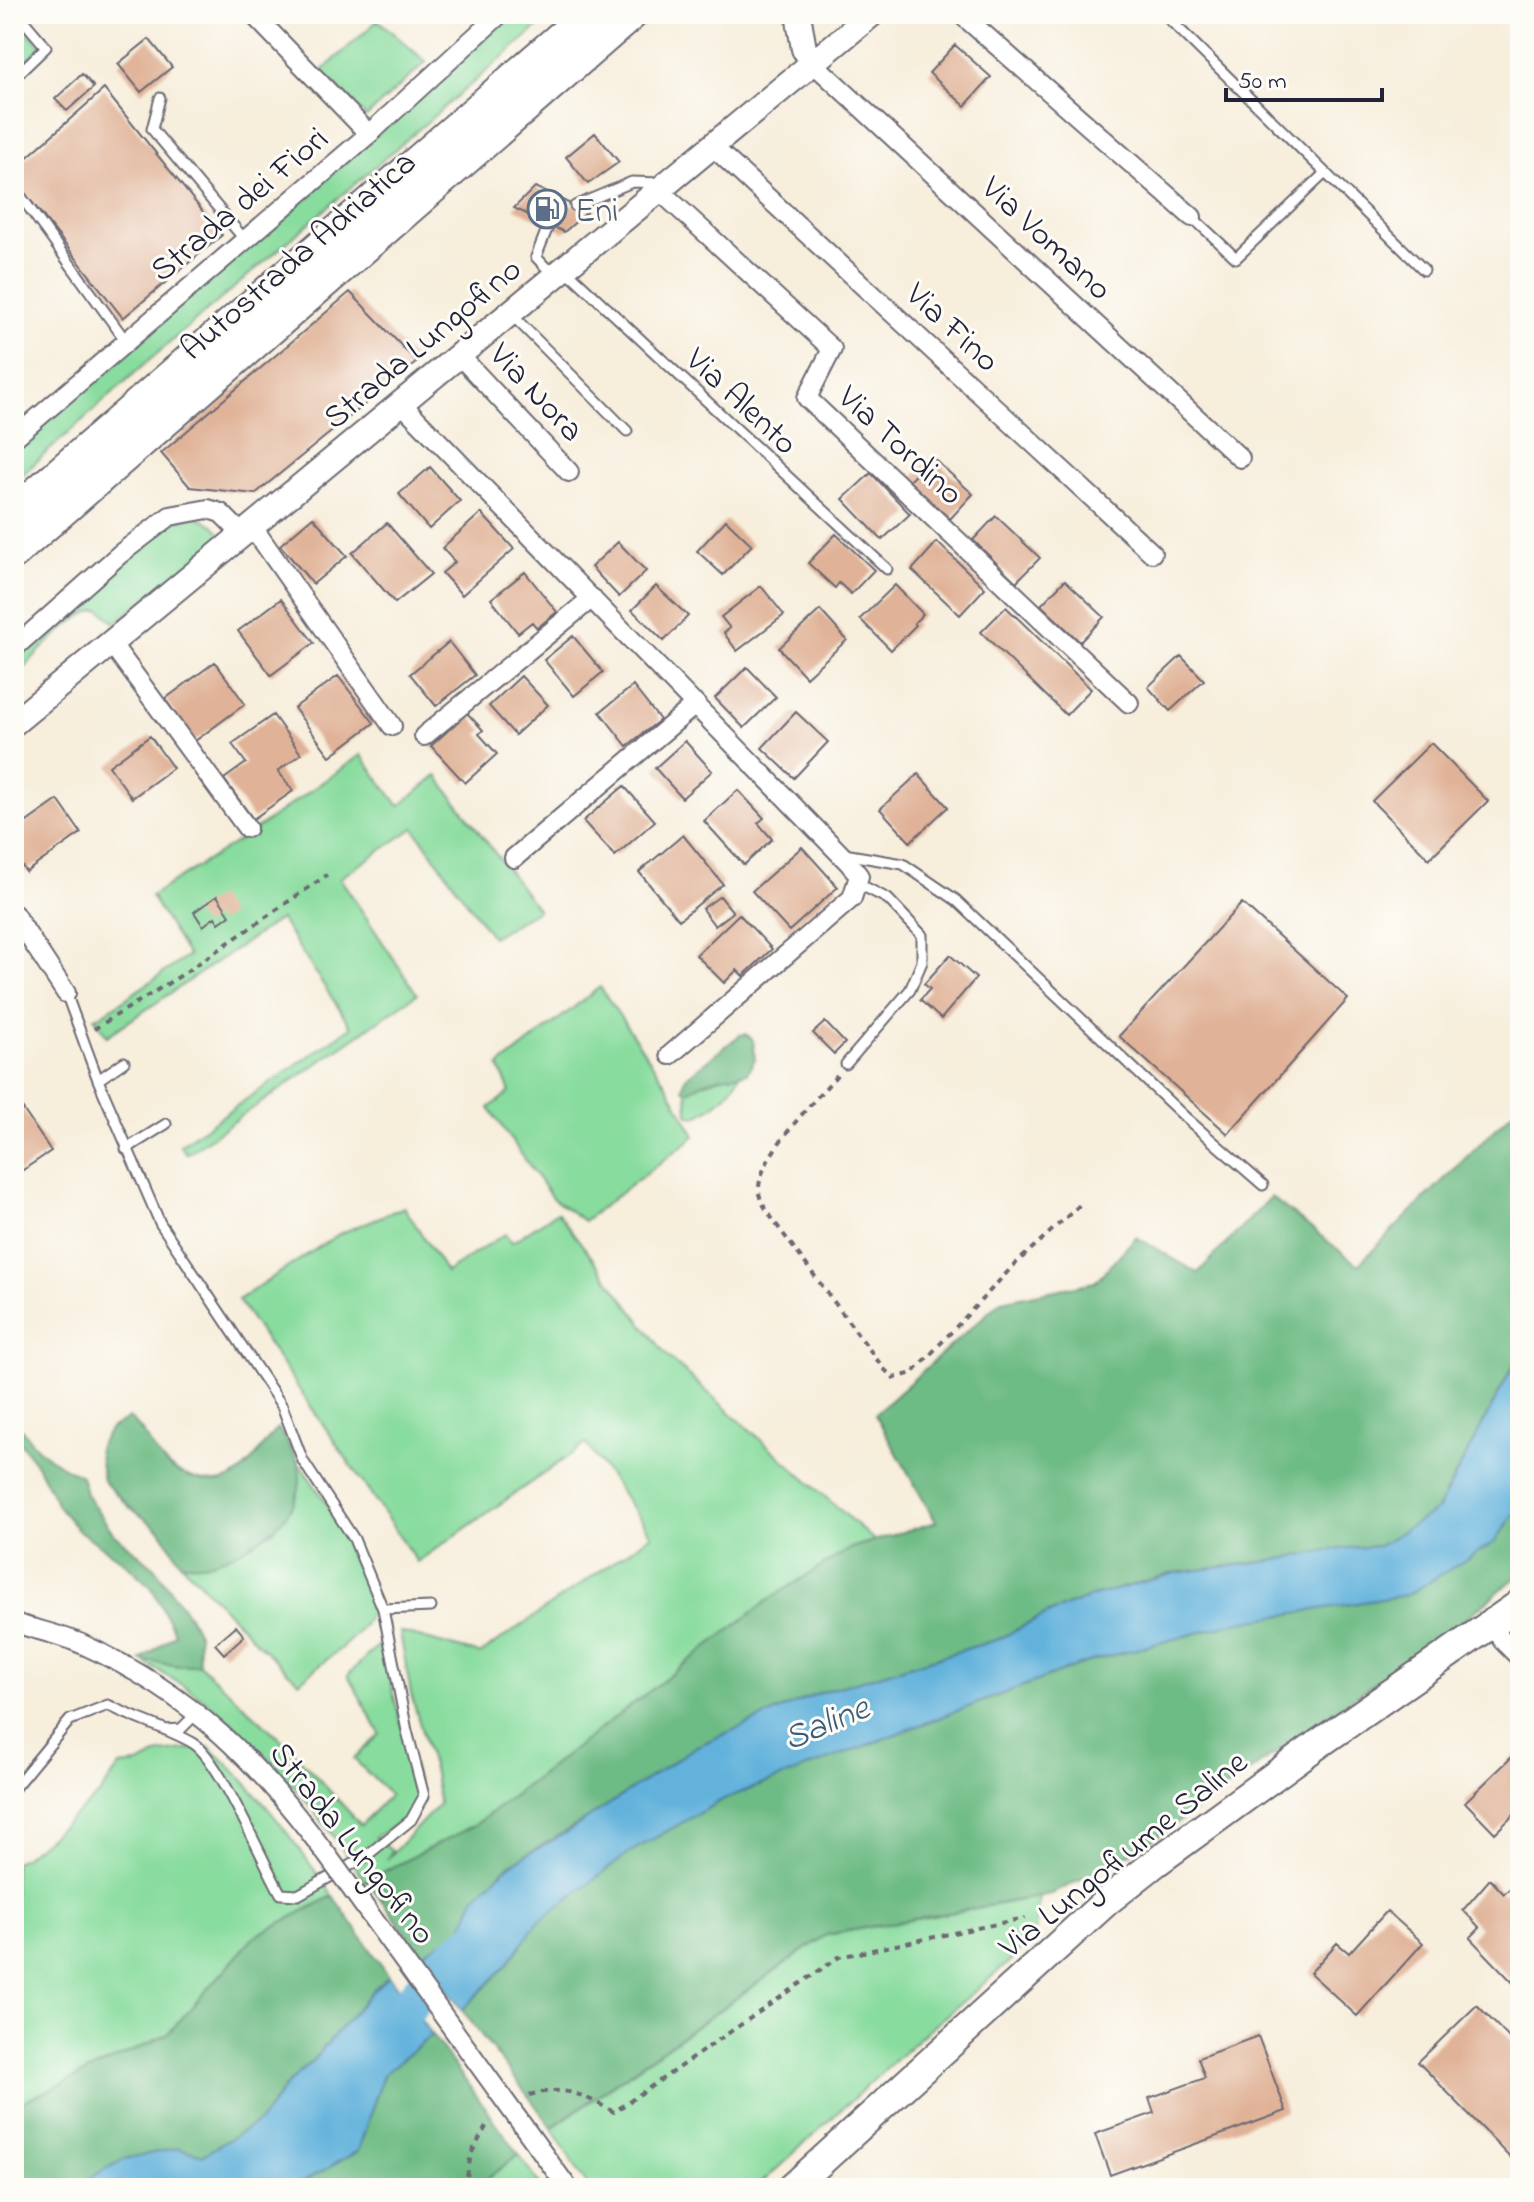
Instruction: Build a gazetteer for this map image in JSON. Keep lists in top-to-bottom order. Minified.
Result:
{"streets":{"highway":["Autostrada Adriatica"],"main road":["Strada Lungofino","Via Lungofiume Saline"],"street":["Strada dei Fiori","Via Vomano","Via Fino","Via Nora","Via Tordino"],"lane":["Via Alento"]},"crossings":[["Via Vomano","Strada Lungofino"],["Via Fino","Strada Lungofino"],["Strada Lungofino","Via Nora"],["Strada Lungofino","Via Alento"],["Strada Lungofino","Via Tordino"]],"water":["Saline"],"places":{"fuel station":["Eni"]},"scale_bar":"50 m"}
